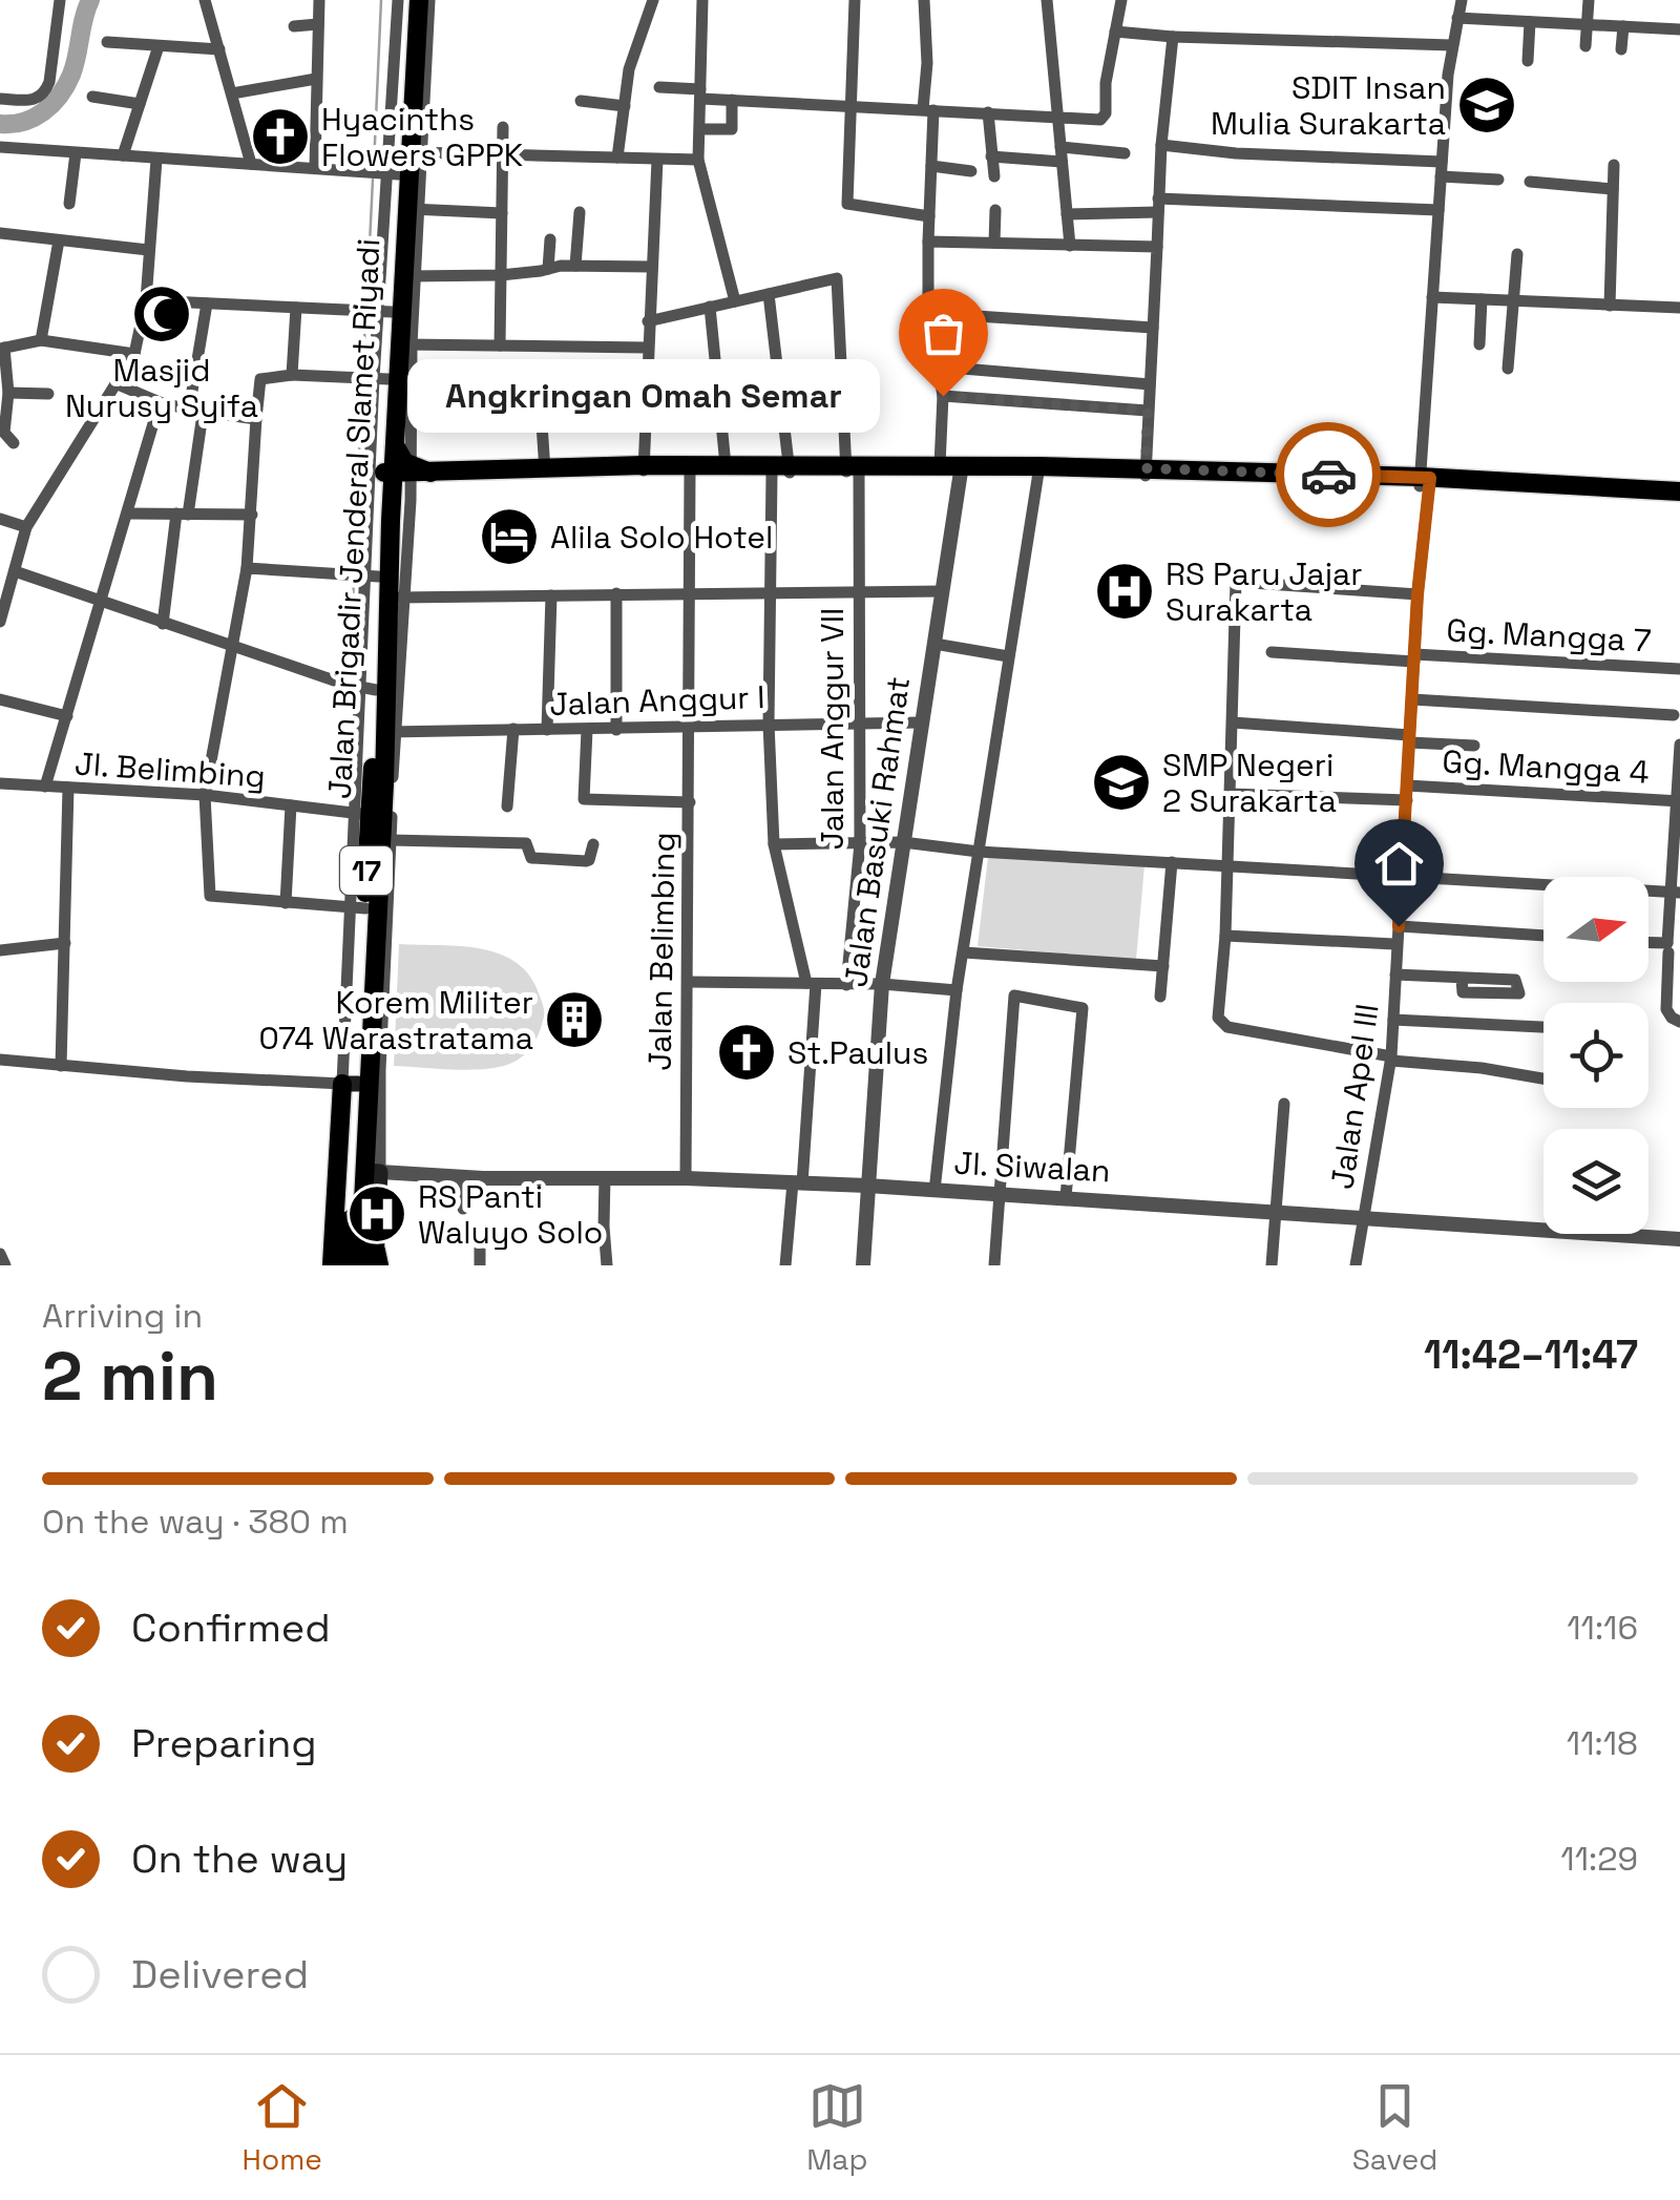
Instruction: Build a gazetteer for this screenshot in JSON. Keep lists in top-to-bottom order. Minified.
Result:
{"streets":{"main road":["Jalan Brigadir Jenderal Slamet Riyadi","17"],"street":["Gg. Mangga 7","Jalan Anggur I","Jalan Anggur VII","Gg. Mangga 4","Jl. Belimbing","Jalan Basuki Rahmat","Jalan Belimbing","Jalan Apel III","Jl. Siwalan"]},"crossings":[["Jalan Brigadir Jenderal Slamet Riyadi","Jalan Anggur I"],["Jalan Brigadir Jenderal Slamet Riyadi","Jl. Belimbing"],["Jalan Brigadir Jenderal Slamet Riyadi","17"],["Jalan Brigadir Jenderal Slamet Riyadi","Jl. Siwalan"],["Gg. Mangga 7","Jalan Apel III"],["Jalan Anggur I","Jalan Anggur VII"],["Jalan Anggur I","Jalan Basuki Rahmat"],["Jalan Anggur I","Jalan Belimbing"],["Gg. Mangga 4","Jalan Apel III"],["Jalan Basuki Rahmat","Jl. Siwalan"],["Jalan Belimbing","Jl. Siwalan"],["Jalan Apel III","Jl. Siwalan"]],"places":{"school or university":["SDIT Insan Mulia Surakarta","SMP Negeri 2 Surakarta"],"church":["Hyacinths Flowers GPPK","St.Paulus"],"mosque":["Masjid Nurusy Syifa"],"other":["Angkringan Omah Semar"],"hotel":["Alila Solo Hotel"],"hospital":["RS Paru Jajar Surakarta","RS Panti Waluyo Solo"],"building":["Korem Militer 074 Warastratama"]},"north":"right","page":{"bubble":"Angkringan Omah Semar","heading":["2 min","Arriving in","11:42–11:47"],"bar":"On the way · 380 m","list":[["Confirmed","11:16"],["Preparing","11:18"],["On the way","11:29"],"Delivered"],"tabs":["Home","Map","Saved"]}}
